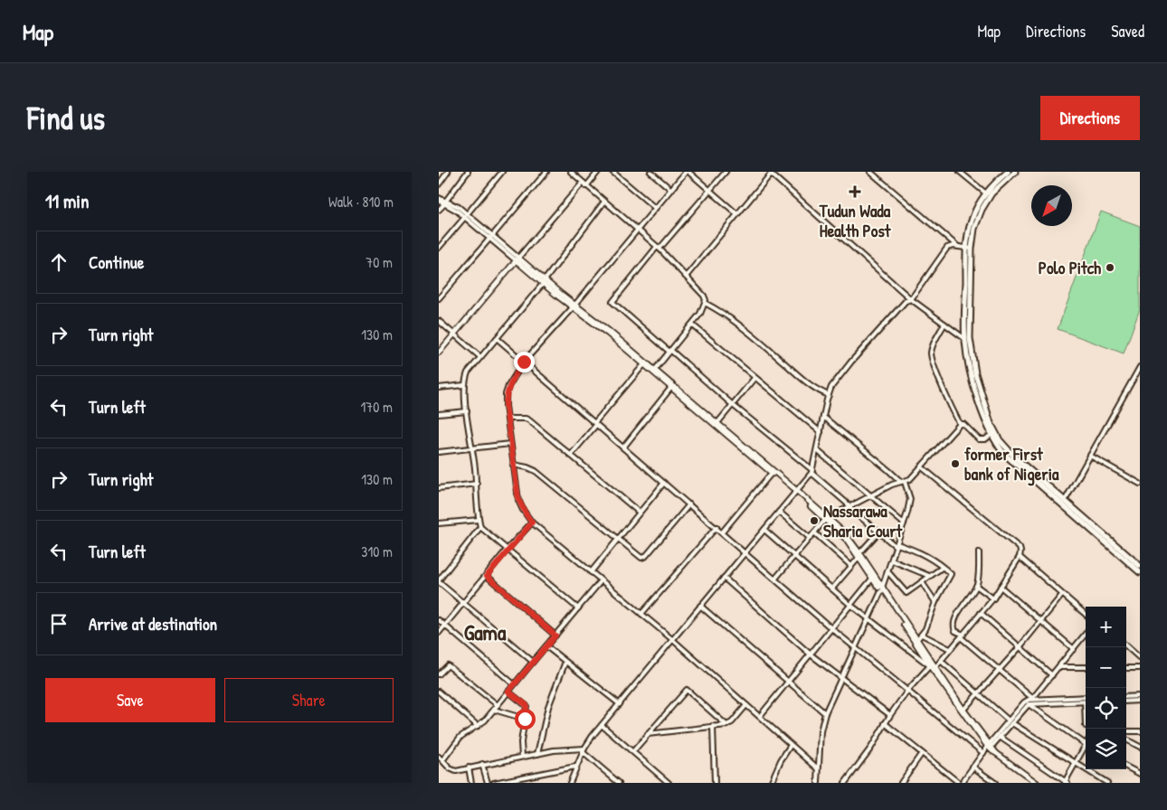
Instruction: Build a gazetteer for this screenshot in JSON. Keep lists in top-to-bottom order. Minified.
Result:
{"districts":["Gama"],"places":{"health":["Tudun Wada Health Post"],"other":["Polo Pitch","former First bank of Nigeria","Nassarawa Sharia Court"]},"north":"bottom left","page":{"header":"Map","nav":["Map","Directions","Saved"],"buttons":["Directions",["Save","Share"]],"title":"Find us","heading":["11 min","Walk · 810 m"],"list":[["Continue","70 m"],["Turn right","130 m"],["Turn left","170 m"],["Turn right","130 m"],["Turn left","310 m"],"Arrive at destination"],"map_buttons":["+","−"]}}
